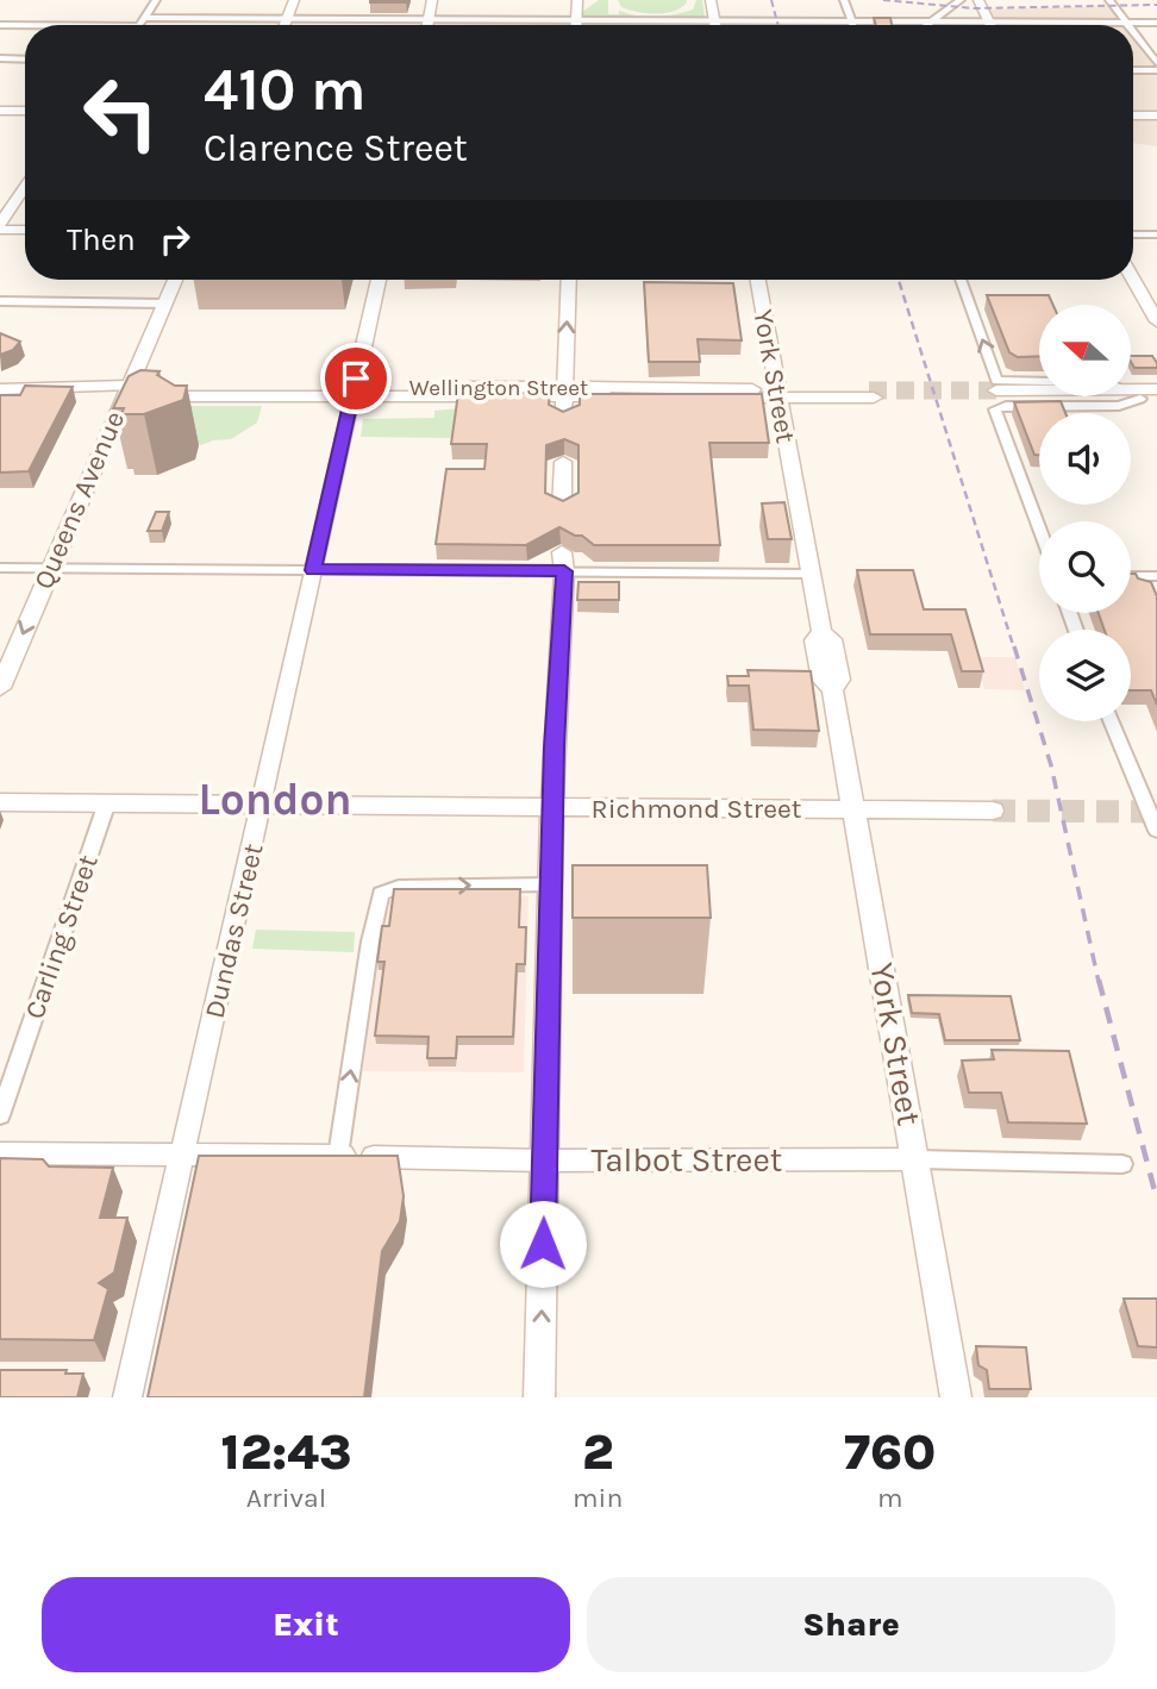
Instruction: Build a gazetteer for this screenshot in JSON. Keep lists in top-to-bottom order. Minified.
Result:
{"streets":{"main road":["York Street","Wellington Street","Queens Avenue","Richmond Street","Dundas Street"],"street":["Carling Street","Talbot Street"]},"crossings":[["York Street","Wellington Street"],["York Street","Richmond Street"],["York Street","Talbot Street"],["Wellington Street","Queens Avenue"],["Wellington Street","Dundas Street"],["Richmond Street","Dundas Street"],["Richmond Street","Carling Street"],["Dundas Street","Talbot Street"]],"districts":["London"],"north":"left","page":{"turn":["410 m","Clarence Street"],"then":"Then","eta":["12:43","Arrival","2","min","760","m"],"buttons":["Exit","Share"]}}
